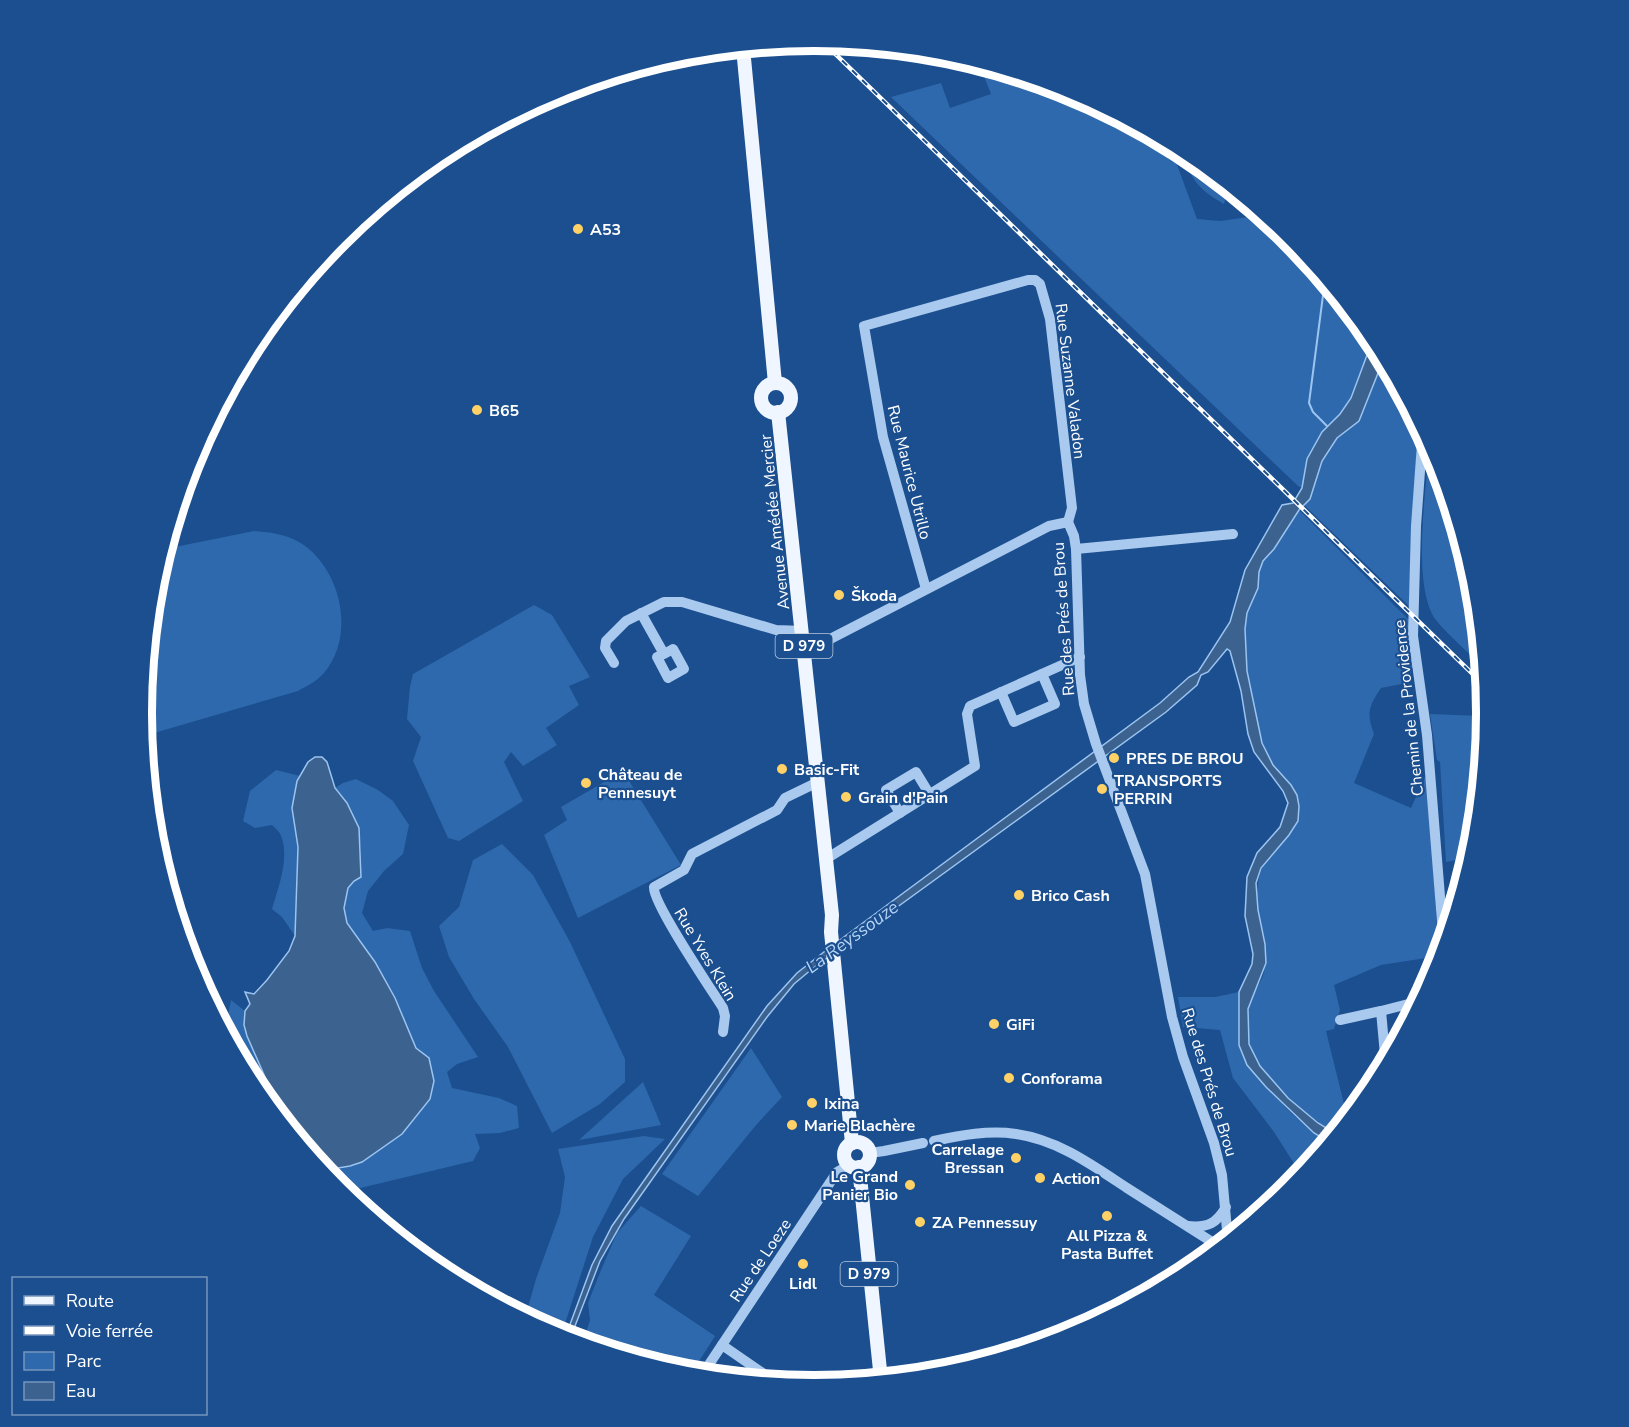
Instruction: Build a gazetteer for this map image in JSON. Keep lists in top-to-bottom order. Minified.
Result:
{"streets":{"main road":["Avenue Amédée Mercier","D 979"],"street":["Rue Suzanne Valadon","Rue Maurice Utrillo","Rue des Prés de Brou","Chemin de la Providence","Rue Yves Klein","Rue de Loeze"]},"crossings":[["Rue Suzanne Valadon","Rue Maurice Utrillo"],["Rue Suzanne Valadon","Rue des Prés de Brou"],["Rue Maurice Utrillo","Rue des Prés de Brou"],["Avenue Amédée Mercier","Rue des Prés de Brou"],["Avenue Amédée Mercier","D 979"],["Avenue Amédée Mercier","Rue Yves Klein"],["Avenue Amédée Mercier","Rue de Loeze"],["D 979","Rue de Loeze"]],"water":["La Reyssouze"],"places":["A53","B65","Škoda","PRES DE BROU","Basic-Fit","Château de Pennesuyt","TRANSPORTS PERRIN","Grain d'Pain","Brico Cash","GiFi","Conforama","Ixina","Marie Blachère","Carrelage Bressan","Action","Le Grand Panier Bio","All Pizza & Pasta Buffet","ZA Pennessuy","Lidl"],"legend":["Route","Voie ferrée","Parc","Eau"]}
